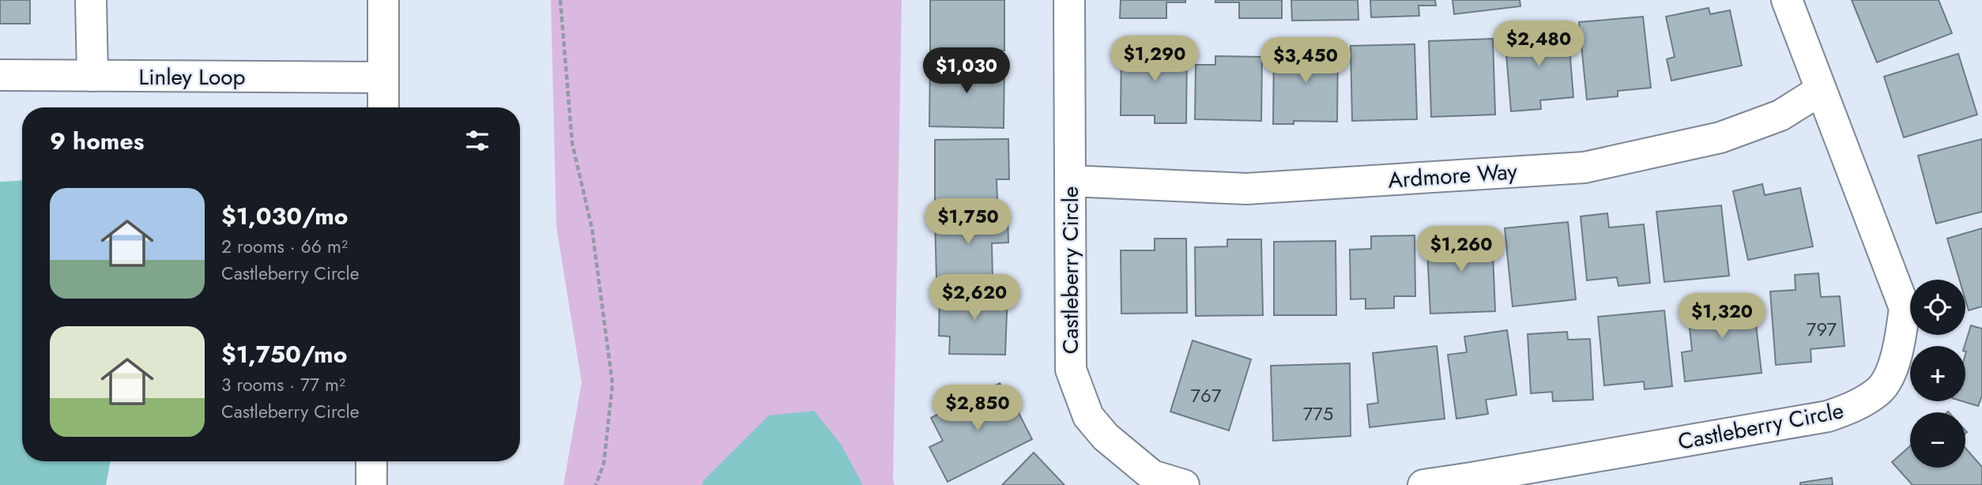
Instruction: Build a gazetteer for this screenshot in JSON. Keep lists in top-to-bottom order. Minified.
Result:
{"streets":{"street":["Linley Loop","Ardmore Way","Castleberry Circle"]},"crossings":[["Ardmore Way","Castleberry Circle"]],"house_numbers":["797","767","775"],"page":{"price":["$2,480","$1,290","$3,450","$1,030","$1,750","$1,260","$2,620","$1,320","$2,850"],"heading":"9 homes","list":[{"name":"$1,030/mo","note":"2 rooms · 66 m² · Castleberry Circle"},{"name":"$1,750/mo","note":"3 rooms · 77 m² · Castleberry Circle"}],"map_buttons":["+","−"]}}
